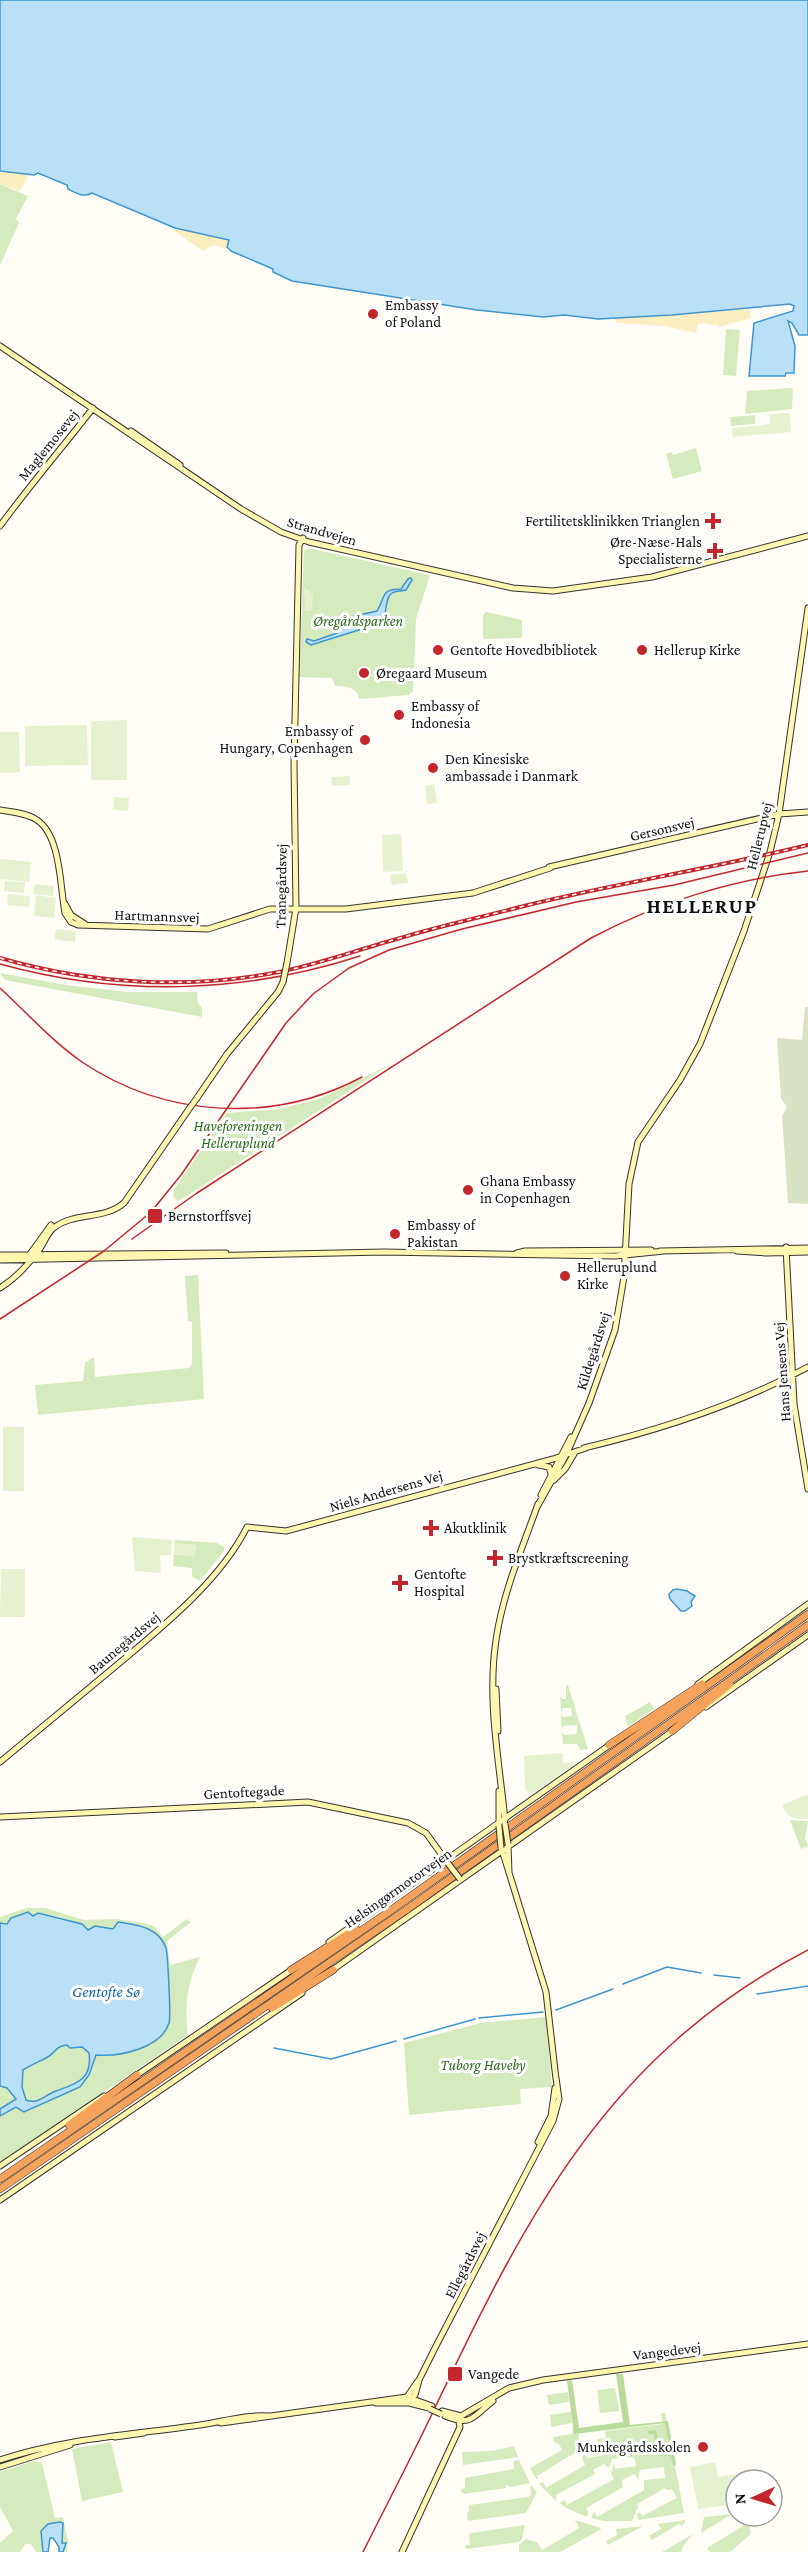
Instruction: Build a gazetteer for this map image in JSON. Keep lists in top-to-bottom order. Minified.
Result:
{"streets":{"highway":["Helsingørmotorvejen"],"street":["Maglemosevej","Strandvejen","Gersonsvej","Hellerupvej","Tranegårdsvej","Hartmannsvej","Kildegårdsvej","Hans Jensens Vej","Niels Andersens Vej","Baunegårdsvej","Gentoftegade","Ellegårdsvej","Vangedevej"]},"crossings":[["Maglemosevej","Strandvejen"],["Strandvejen","Tranegårdsvej"],["Gersonsvej","Hellerupvej"],["Gersonsvej","Tranegårdsvej"],["Gersonsvej","Hartmannsvej"],["Hellerupvej","Kildegårdsvej"],["Tranegårdsvej","Hartmannsvej"],["Kildegårdsvej","Ellegårdsvej"],["Niels Andersens Vej","Baunegårdsvej"]],"districts":["HELLERUP"],"water":["Gentofte Sø"],"parks":["Øregårdsparken","Haveforeningen Helleruplund","Tuborg Haveby"],"places":{"other":["Embassy of Poland","Gentofte Hovedbibliotek","Hellerup Kirke","Øregaard Museum","Embassy of Indonesia","Embassy of Hungary, Copenhagen","Den Kinesiske ambassade i Danmark","Ghana Embassy in Copenhagen","Embassy of Pakistan","Helleruplund Kirke","Munkegårdsskolen"],"health":["Fertilitetsklinikken Trianglen","Øre-Næse-Hals Specialisterne","Akutklinik","Brystkræftscreening","Gentofte Hospital"],"transit":["Bernstorffsvej","Vangede"]},"north":"left"}
